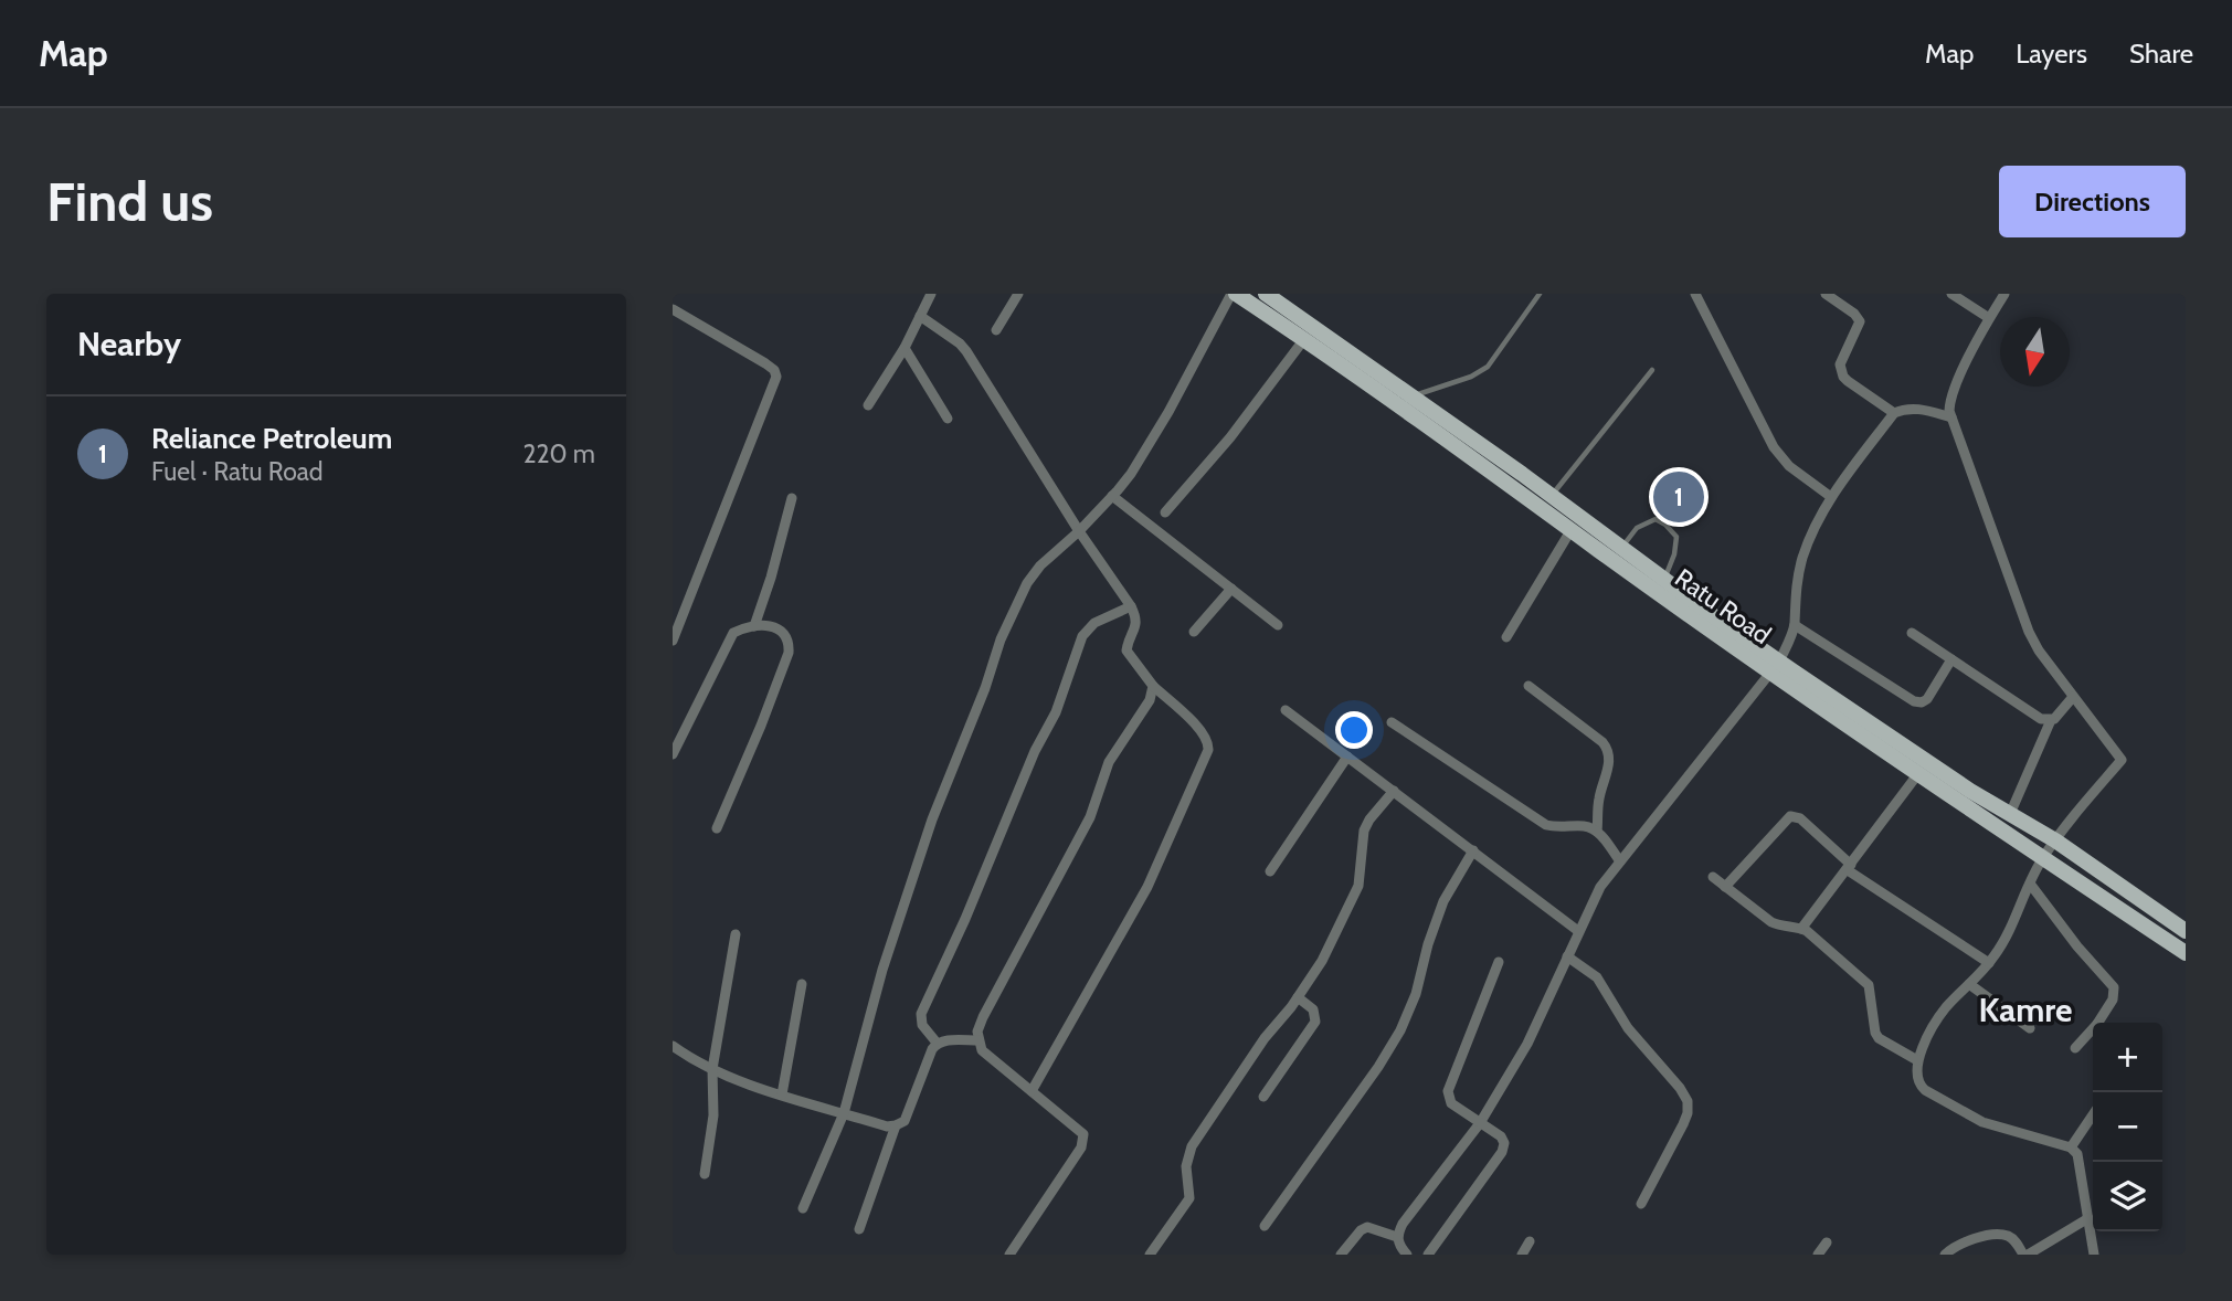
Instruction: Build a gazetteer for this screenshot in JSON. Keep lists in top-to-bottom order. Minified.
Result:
{"streets":{"main road":["Ratu Road"]},"districts":["Kamre"],"north":"bottom","page":{"header":"Map","nav":["Map","Layers","Share"],"buttons":"Directions","title":"Find us","heading":"Nearby","list":[{"mark":"1","name":"Reliance Petroleum","note":"Fuel · Ratu Road","value":"220 m"}],"pins":"1","map_buttons":["+","−"]}}
